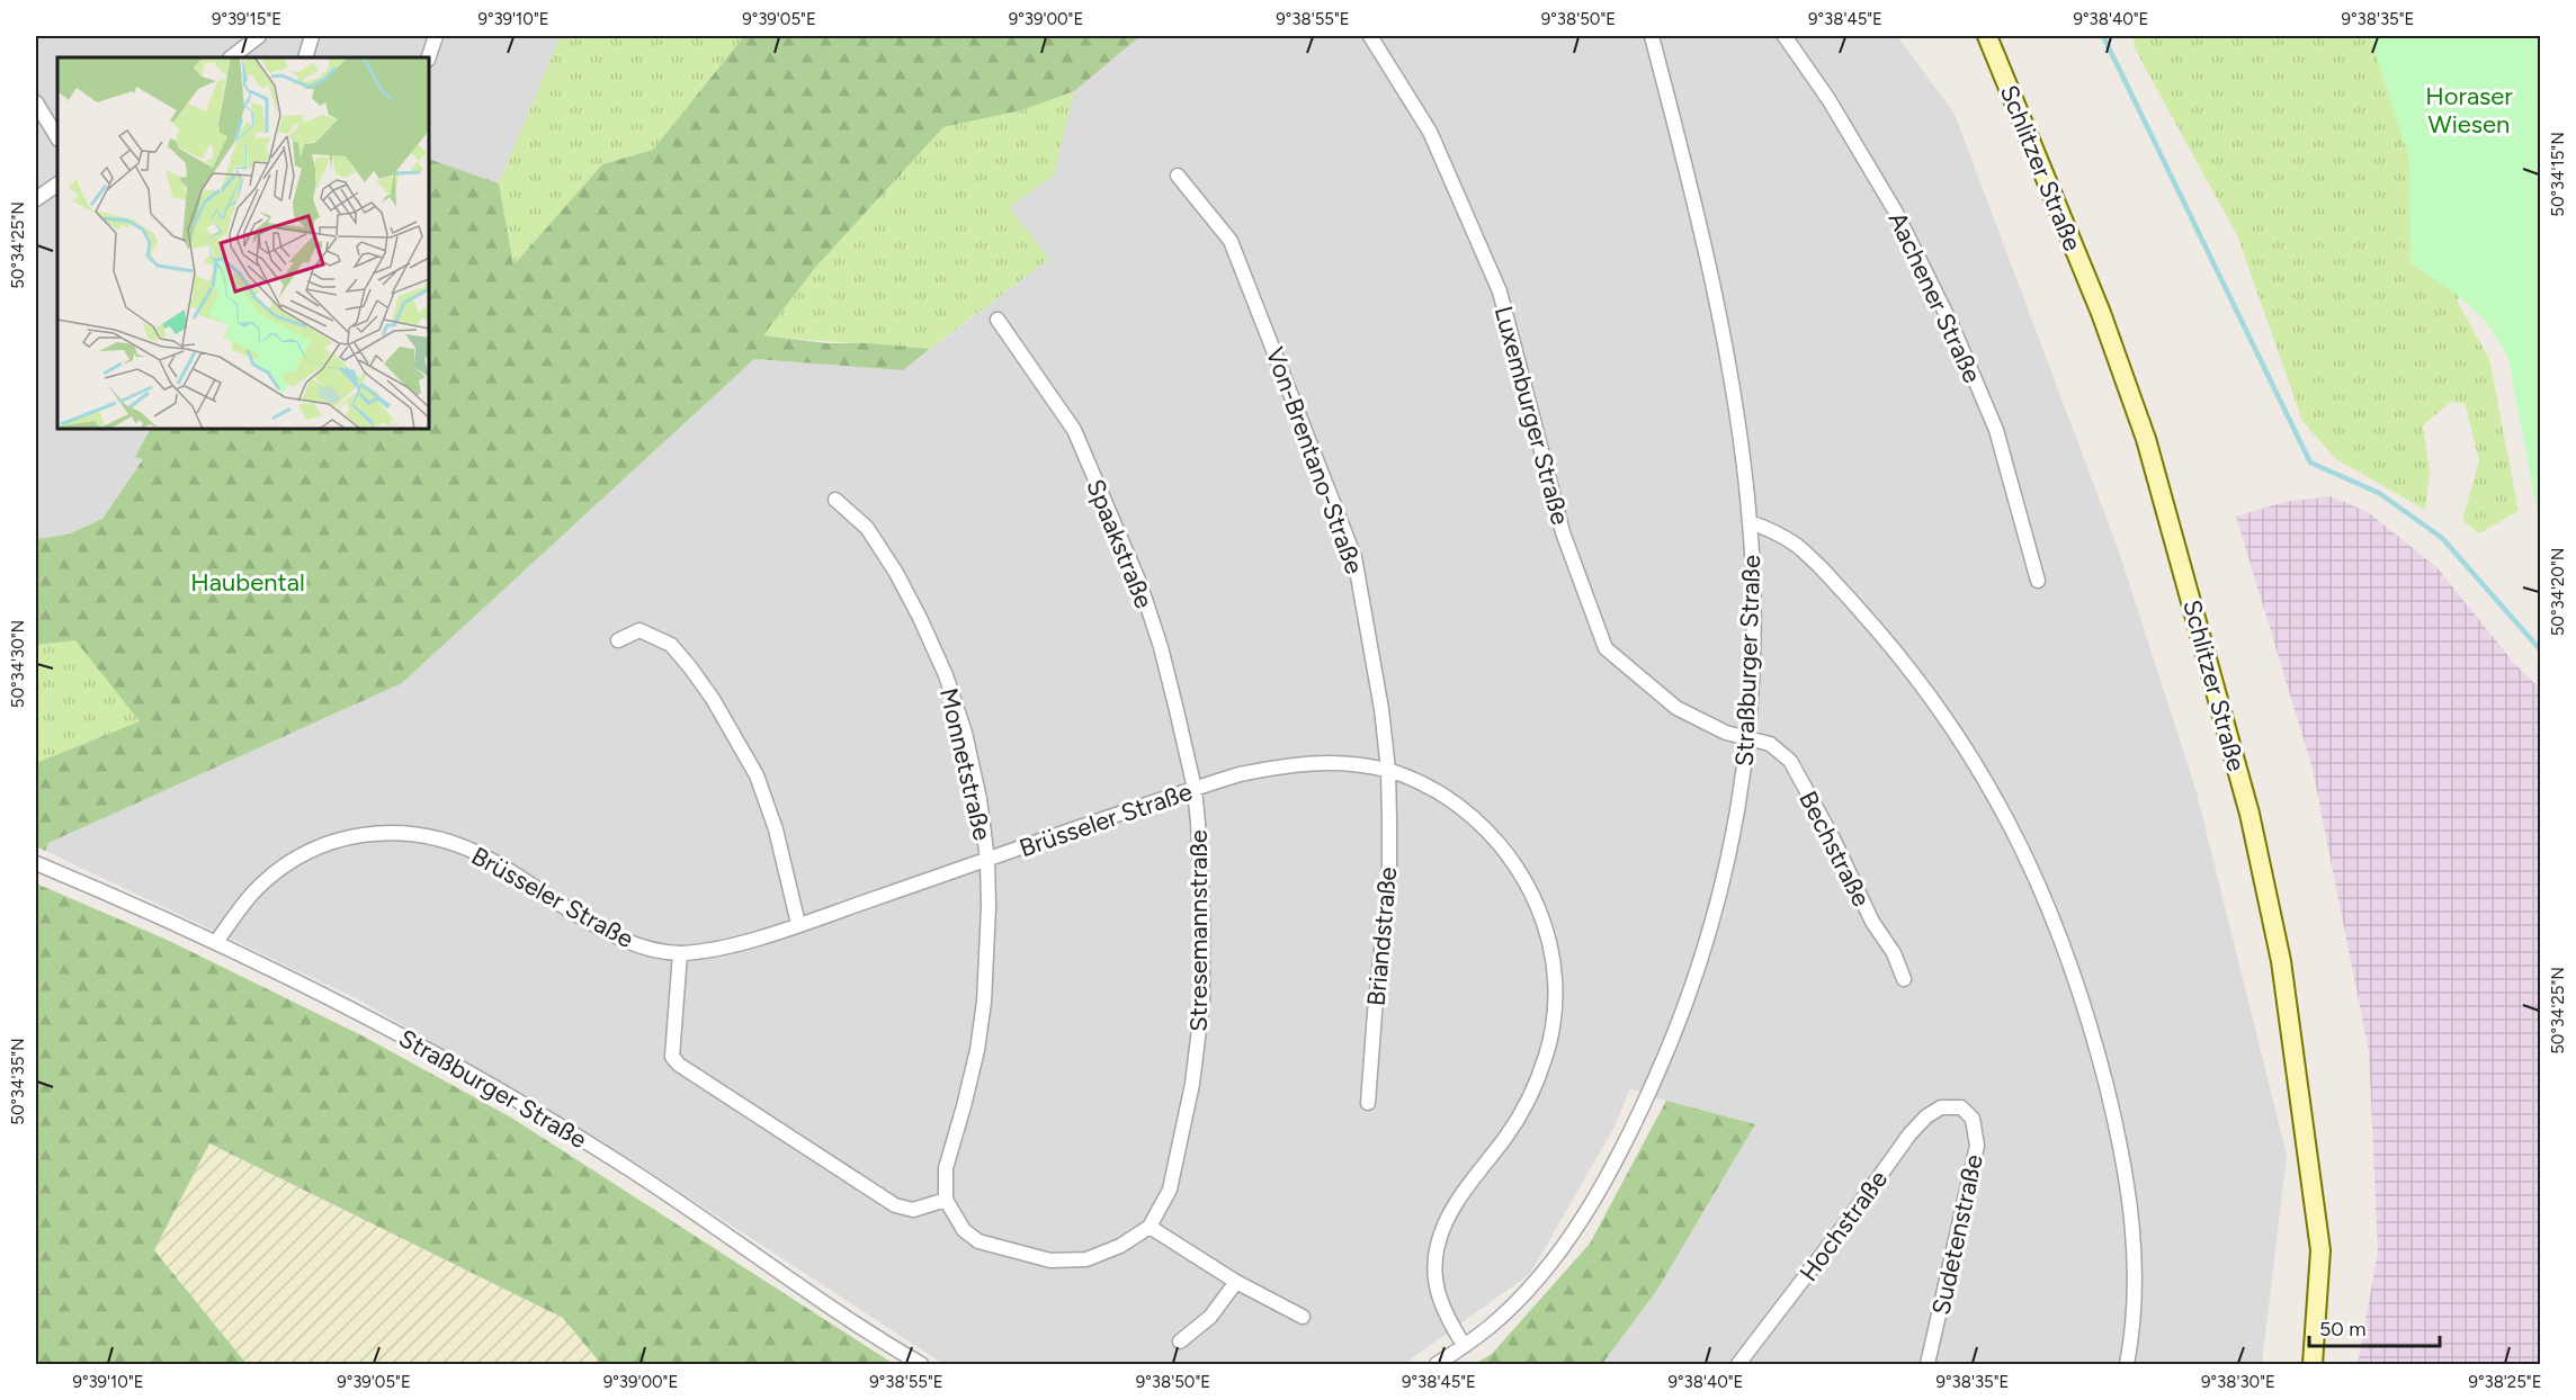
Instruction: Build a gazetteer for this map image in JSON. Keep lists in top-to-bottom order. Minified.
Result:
{"streets":{"main road":["Schlitzer Straße"],"street":["Aachener Straße","Luxemburger Straße","Von-Brentano-Straße","Spaakstraße","Straßburger Straße","Monnetstraße","Brüsseler Straße","Bechstraße","Stresemannstraße","Briandstraße","Hochstraße","Sudetenstraße"]},"crossings":[["Luxemburger Straße","Straßburger Straße"],["Luxemburger Straße","Bechstraße"],["Von-Brentano-Straße","Brüsseler Straße"],["Von-Brentano-Straße","Briandstraße"],["Spaakstraße","Brüsseler Straße"],["Spaakstraße","Stresemannstraße"],["Straßburger Straße","Brüsseler Straße"],["Straßburger Straße","Bechstraße"],["Monnetstraße","Brüsseler Straße"],["Brüsseler Straße","Stresemannstraße"],["Brüsseler Straße","Briandstraße"],["Hochstraße","Sudetenstraße"]],"parks":["Horaser Wiesen","Haubental"],"scale_bar":"50 m","coordinates":["9°39'15\"E","9°39'10\"E","9°39'05\"E","9°39'00\"E","9°38'55\"E","9°38'50\"E","9°38'45\"E","9°38'40\"E","9°38'35\"E","50°34'15\"N","50°34'25\"N","50°34'20\"N","50°34'30\"N","50°34'35\"N","9°38'30\"E","9°38'25\"E"]}
